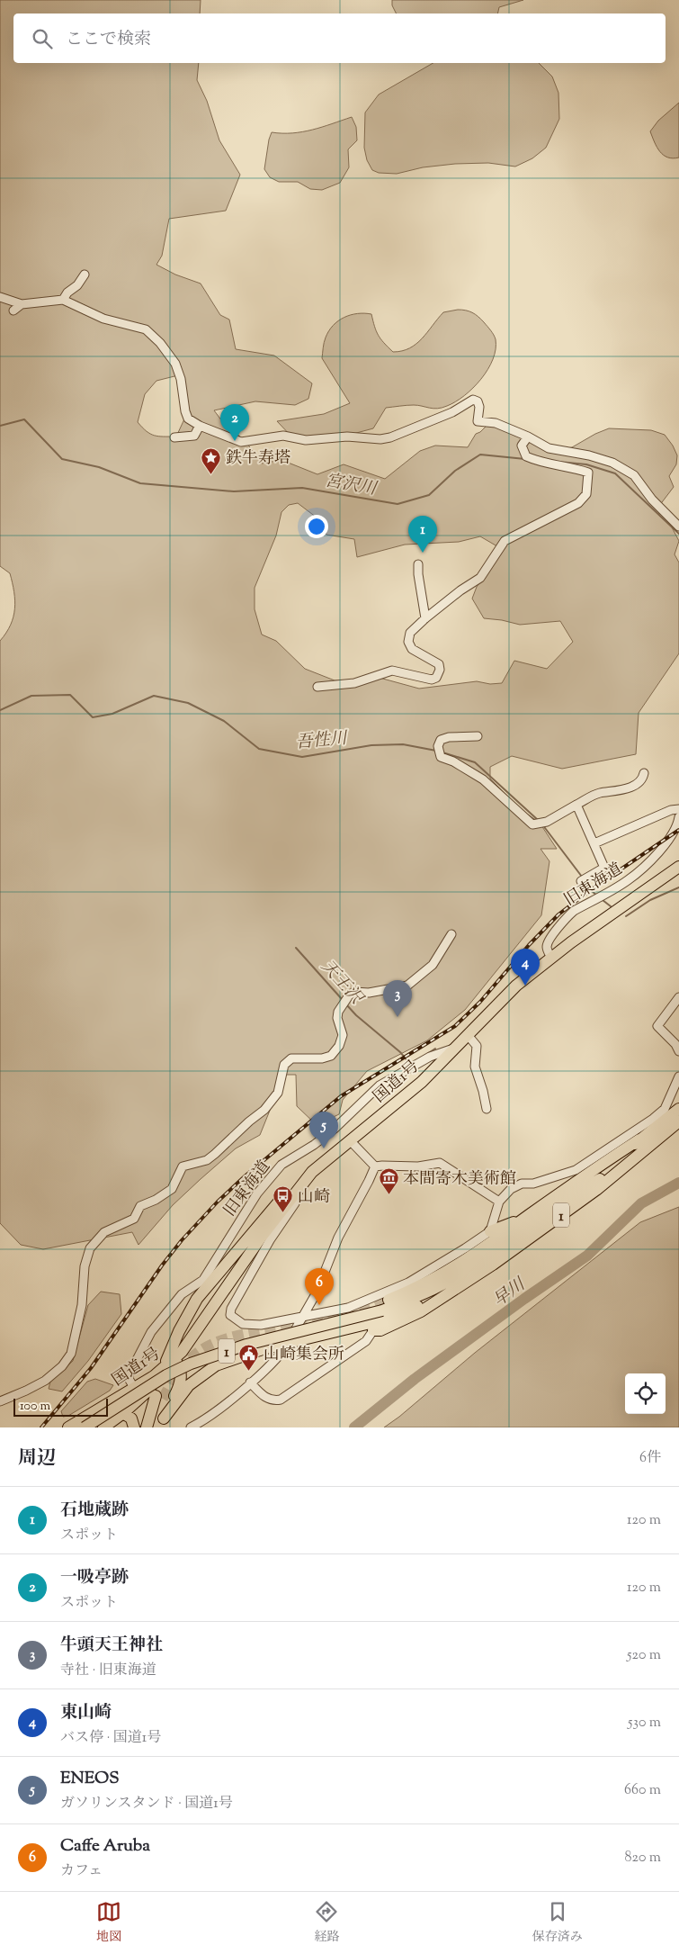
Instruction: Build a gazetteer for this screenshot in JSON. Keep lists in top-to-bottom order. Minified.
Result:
{"streets":{"highway":["国道1号","1"],"street":["旧東海道"]},"crossings":[["旧東海道","国道1号"],["国道1号","1"]],"water":["宮沢川","吾性川","天王沢","早川"],"places":{"place":["鉄牛寿塔"],"museum":["本間寄木美術館"],"bus stop":["山崎"],"public building":["山崎集会所"]},"scale_bar":"100 m","page":{"search":"ここで検索","pins":["2","1","4","3","5","6"],"scale":"100 m","heading":["周辺","6件"],"list":[{"mark":"1","name":"石地蔵跡","note":"スポット","value":"120 m"},{"mark":"2","name":"一吸亭跡","note":"スポット","value":"120 m"},{"mark":"3","name":"牛頭天王神社","note":"寺社 · 旧東海道","value":"520 m"},{"mark":"4","name":"東山崎","note":"バス停 · 国道1号","value":"530 m"},{"mark":"5","name":"ENEOS","note":"ガソリンスタンド · 国道1号","value":"660 m"},{"mark":"6","name":"Caffe Aruba","note":"カフェ","value":"820 m"}],"nav":["地図","経路","保存済み"]}}
